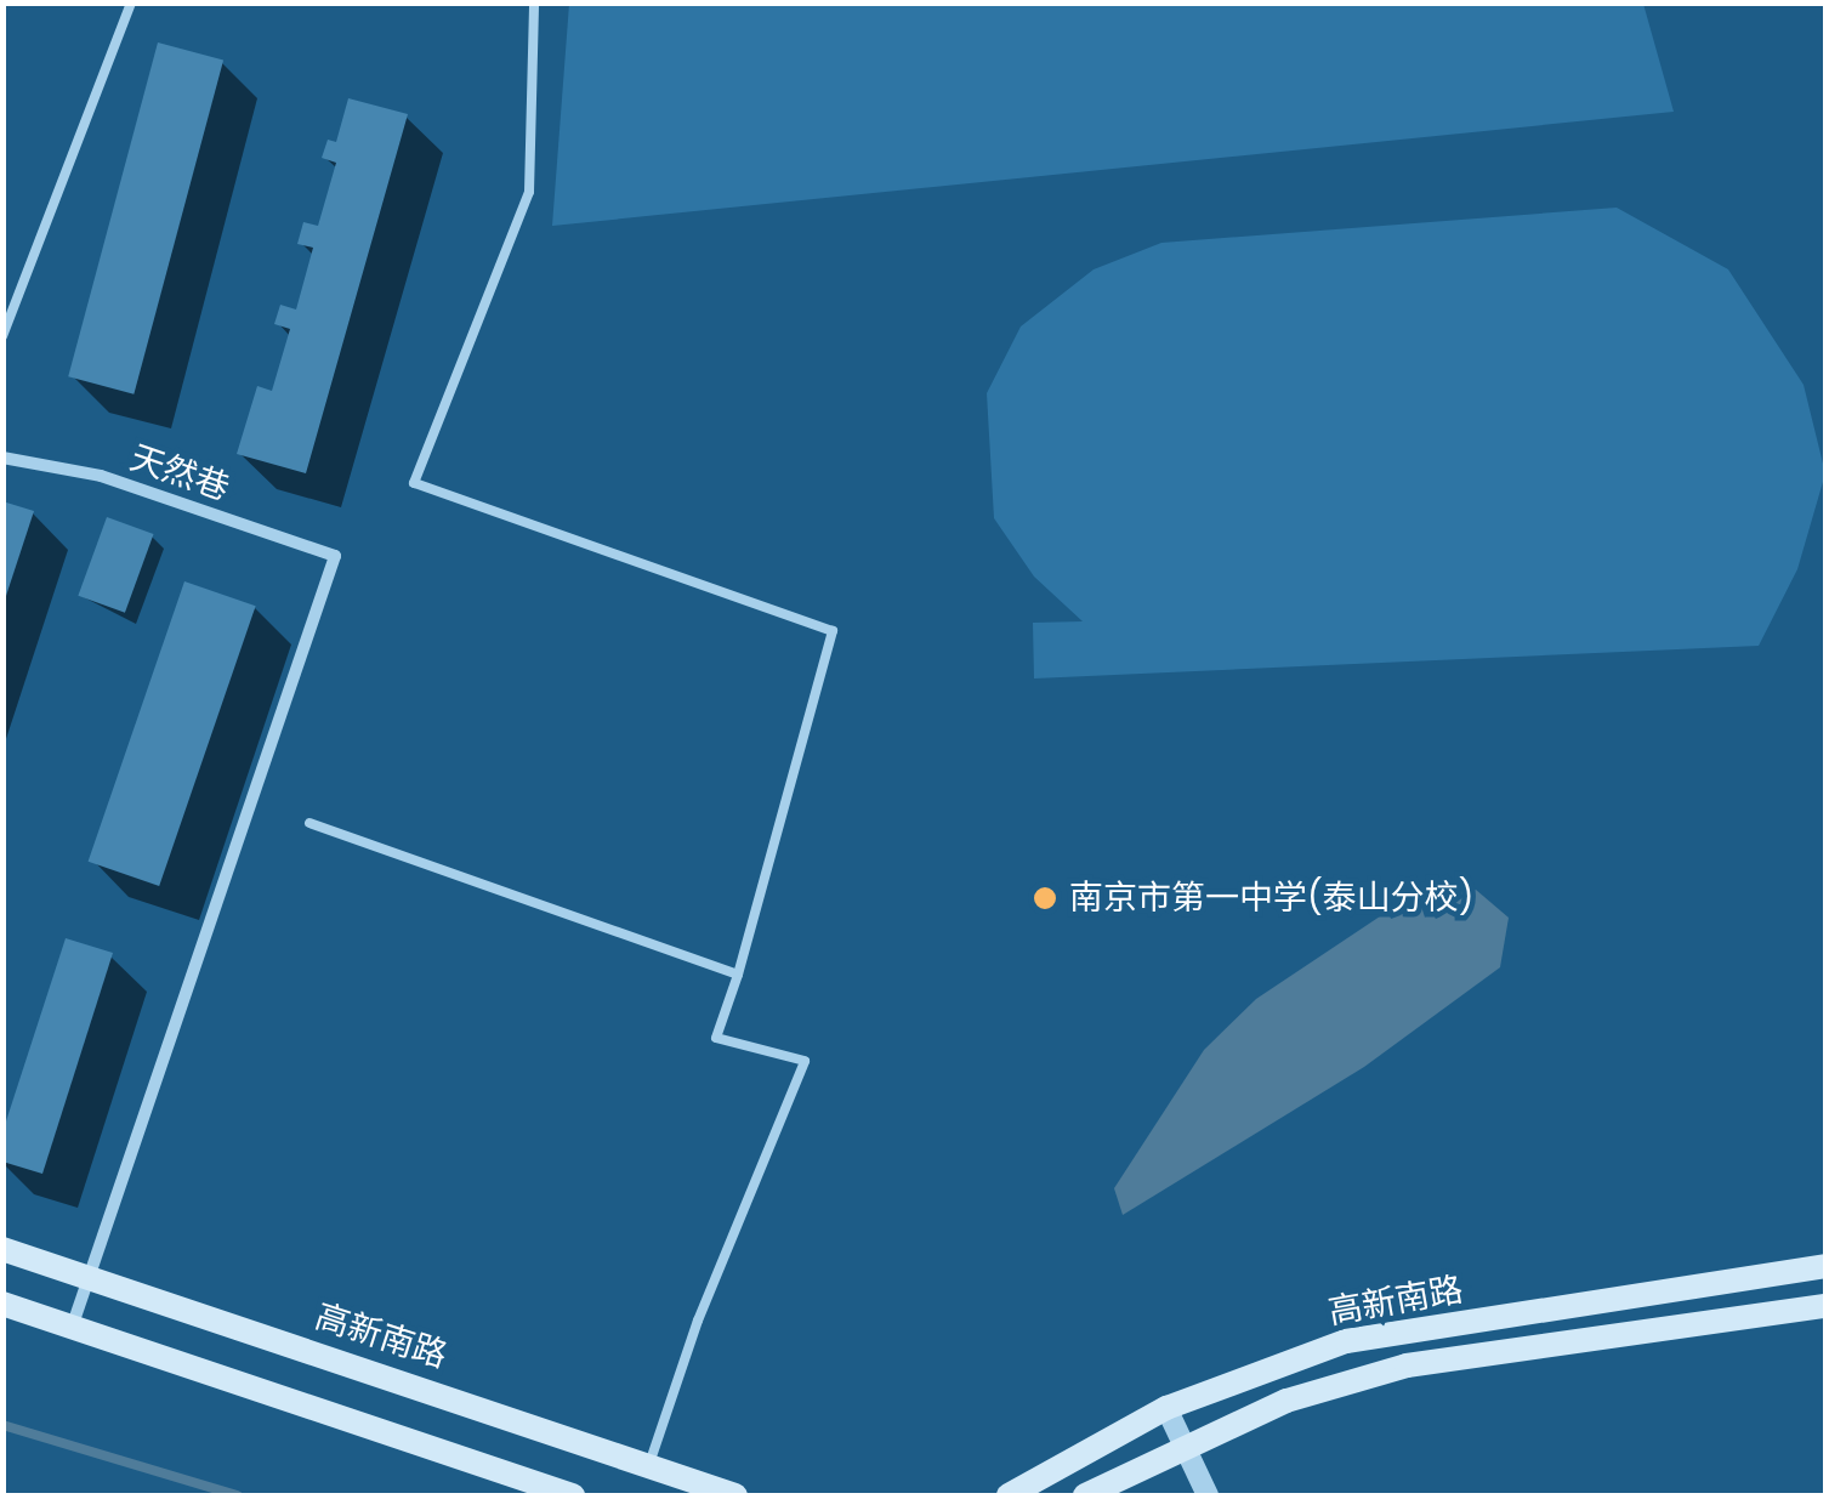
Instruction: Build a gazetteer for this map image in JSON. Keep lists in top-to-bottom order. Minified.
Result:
{"streets":{"main road":["高新南路"],"street":["天然巷"]},"crossings":[["天然巷","高新南路"]],"places":["南京市第一中学(泰山分校)"]}
